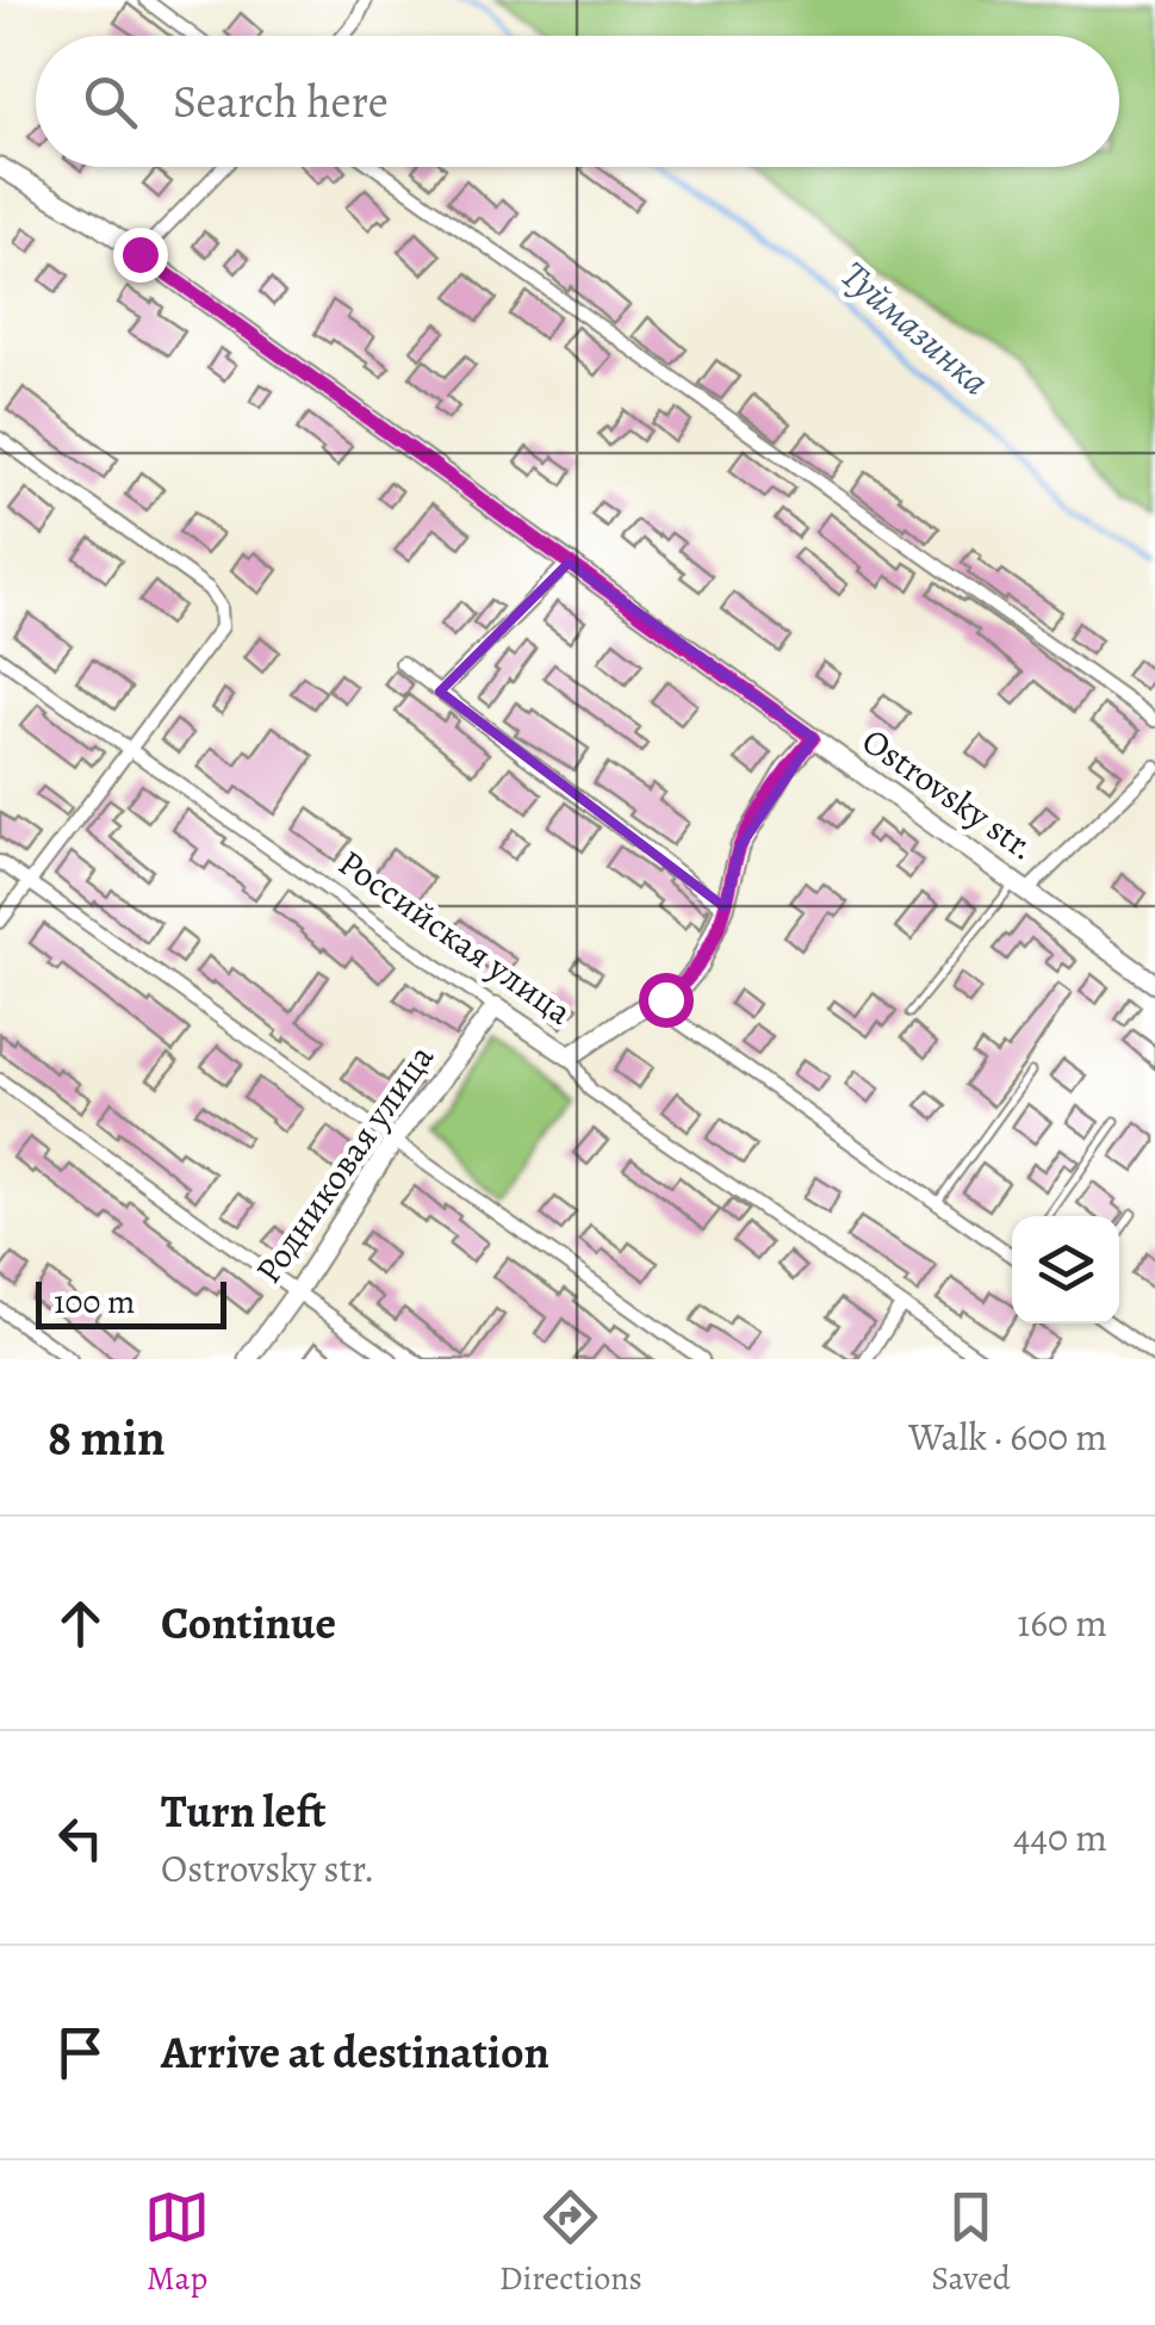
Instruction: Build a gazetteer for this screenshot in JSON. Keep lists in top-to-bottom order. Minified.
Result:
{"streets":{"main road":["Ostrovsky str.","Российская улица","Родниковая улица"]},"crossings":[["Российская улица","Родниковая улица"]],"water":["Туймазинка"],"scale_bar":"100 m","page":{"search":"Search here","scale":"100 m","heading":["8 min","Walk · 600 m"],"list":[["Continue","160 m"],["Turn left","Ostrovsky str.","440 m"],"Arrive at destination"],"nav":["Map","Directions","Saved"]}}
